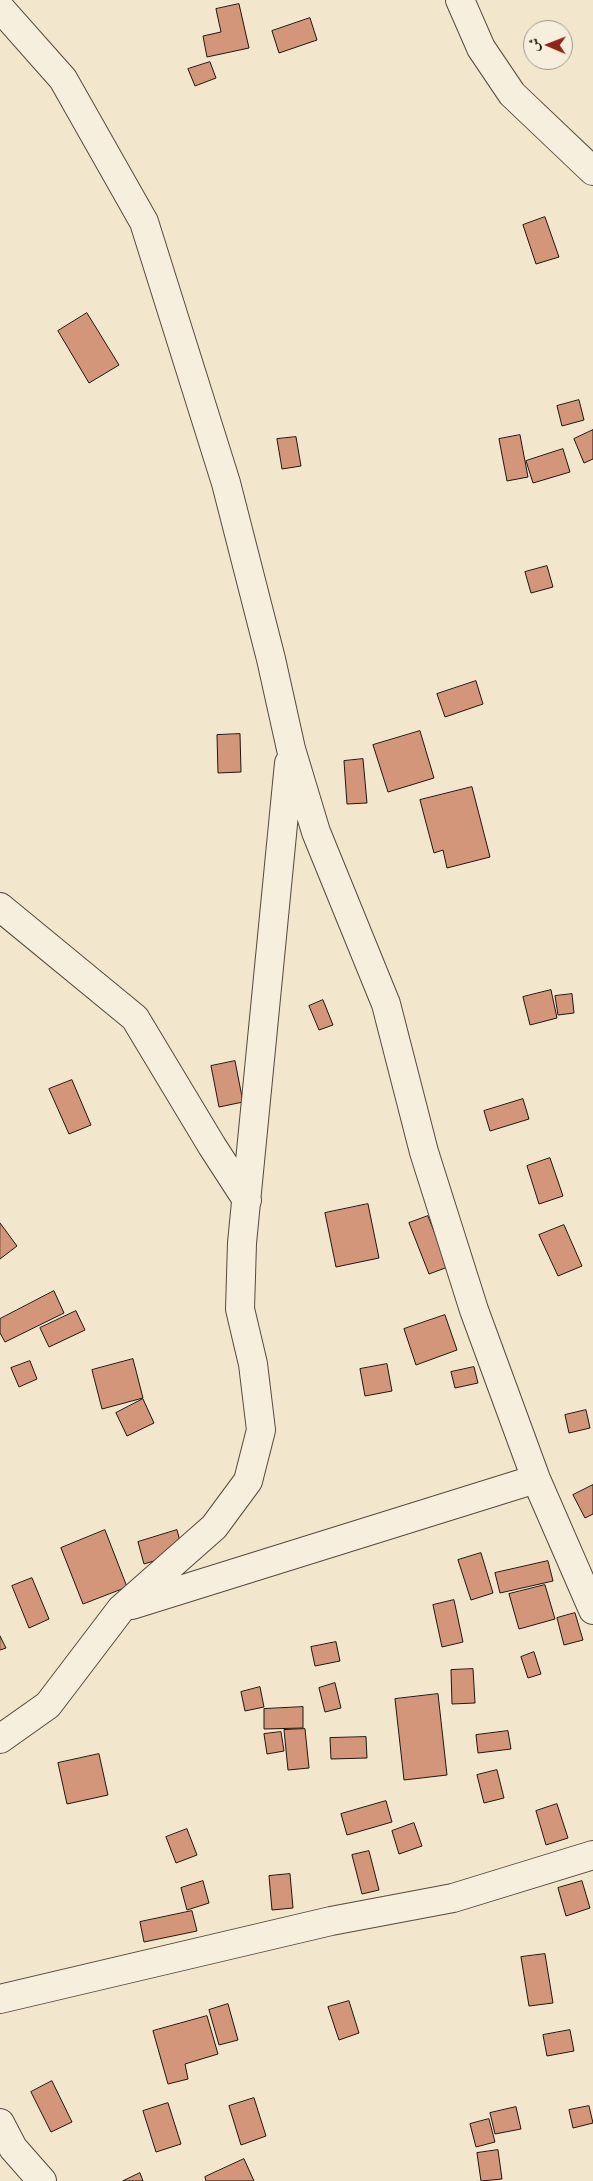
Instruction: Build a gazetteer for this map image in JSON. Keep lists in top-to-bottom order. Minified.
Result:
{"north":"left"}
